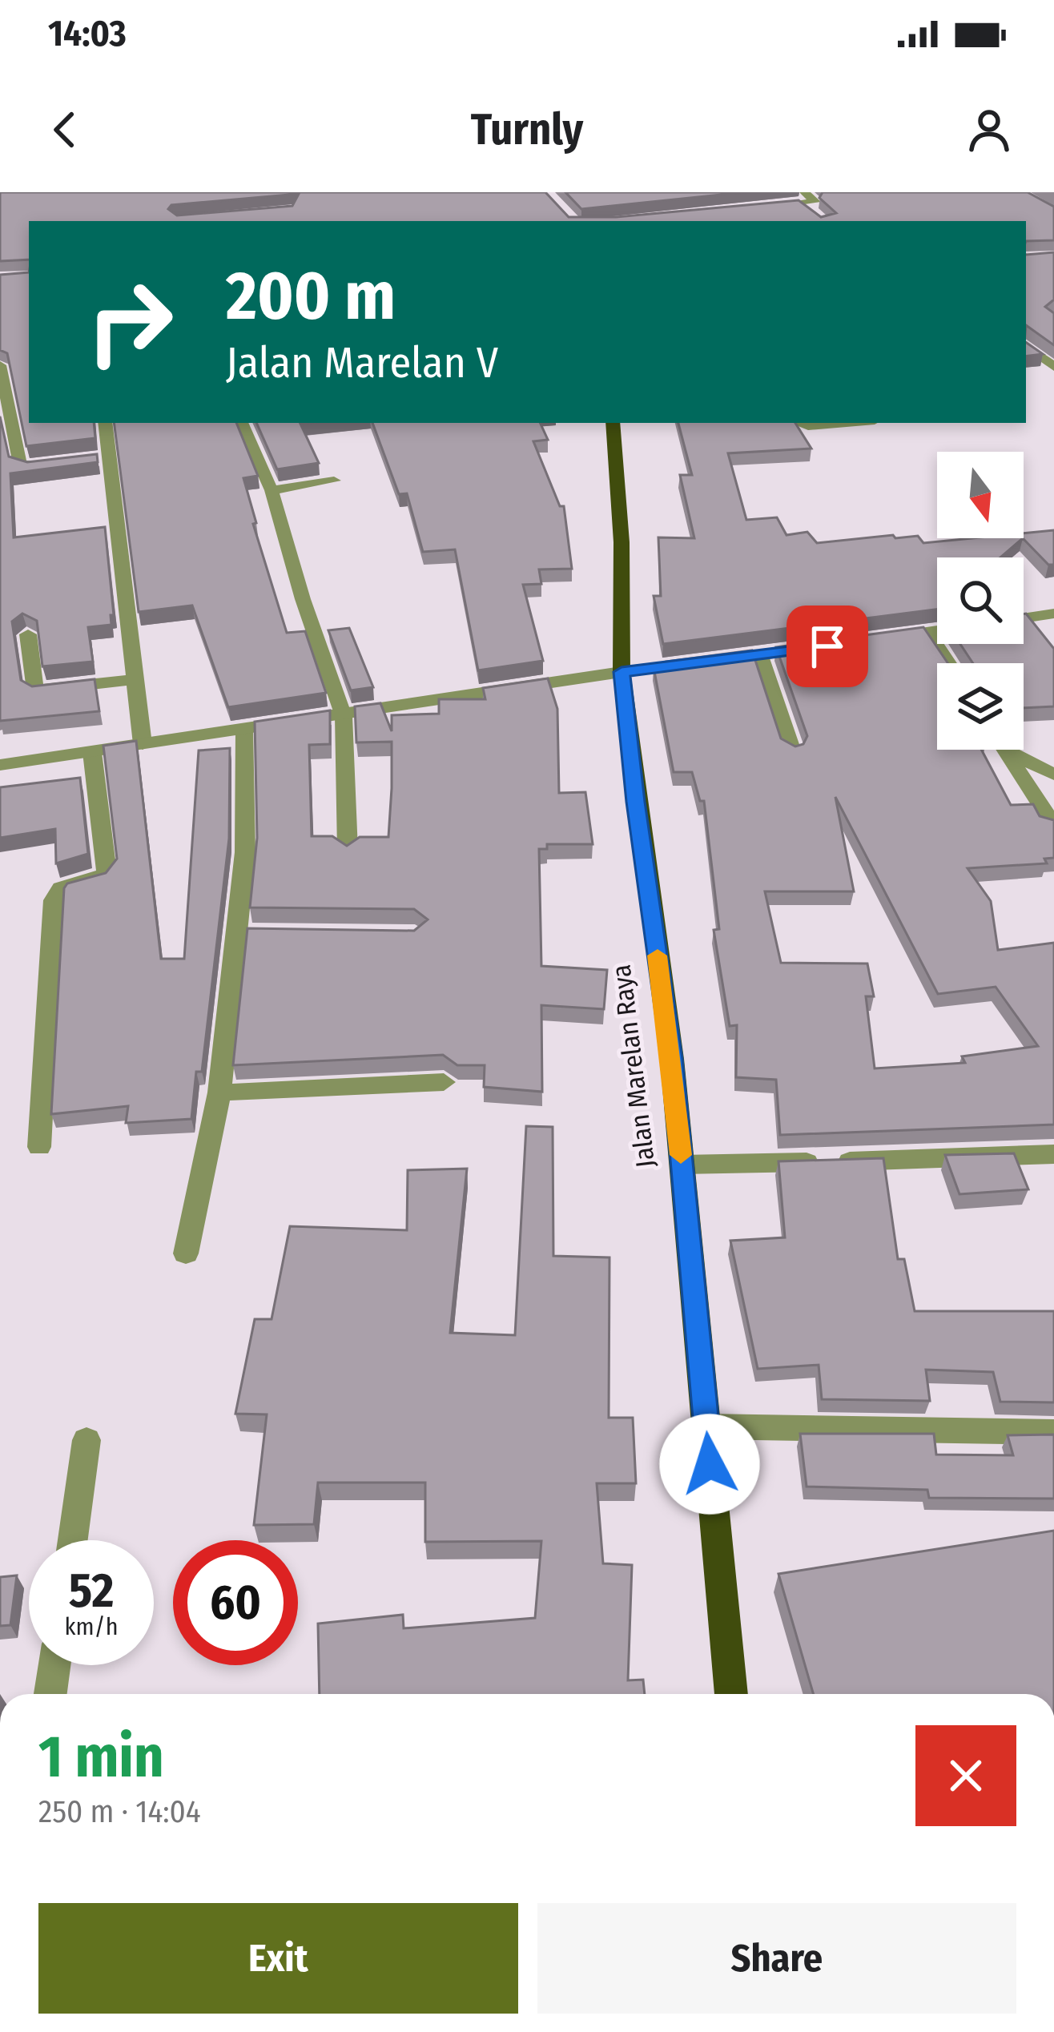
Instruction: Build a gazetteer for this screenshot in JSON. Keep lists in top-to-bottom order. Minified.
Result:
{"streets":{"main road":["Jalan Marelan Raya"]},"north":"bottom","page":{"status":"14:03","header":"Turnly","turn":["200 m","Jalan Marelan V"],"speed":"52 km/h","limit":"60","heading":["1 min","250 m · 14:04"],"buttons":["Exit","Share"]}}
